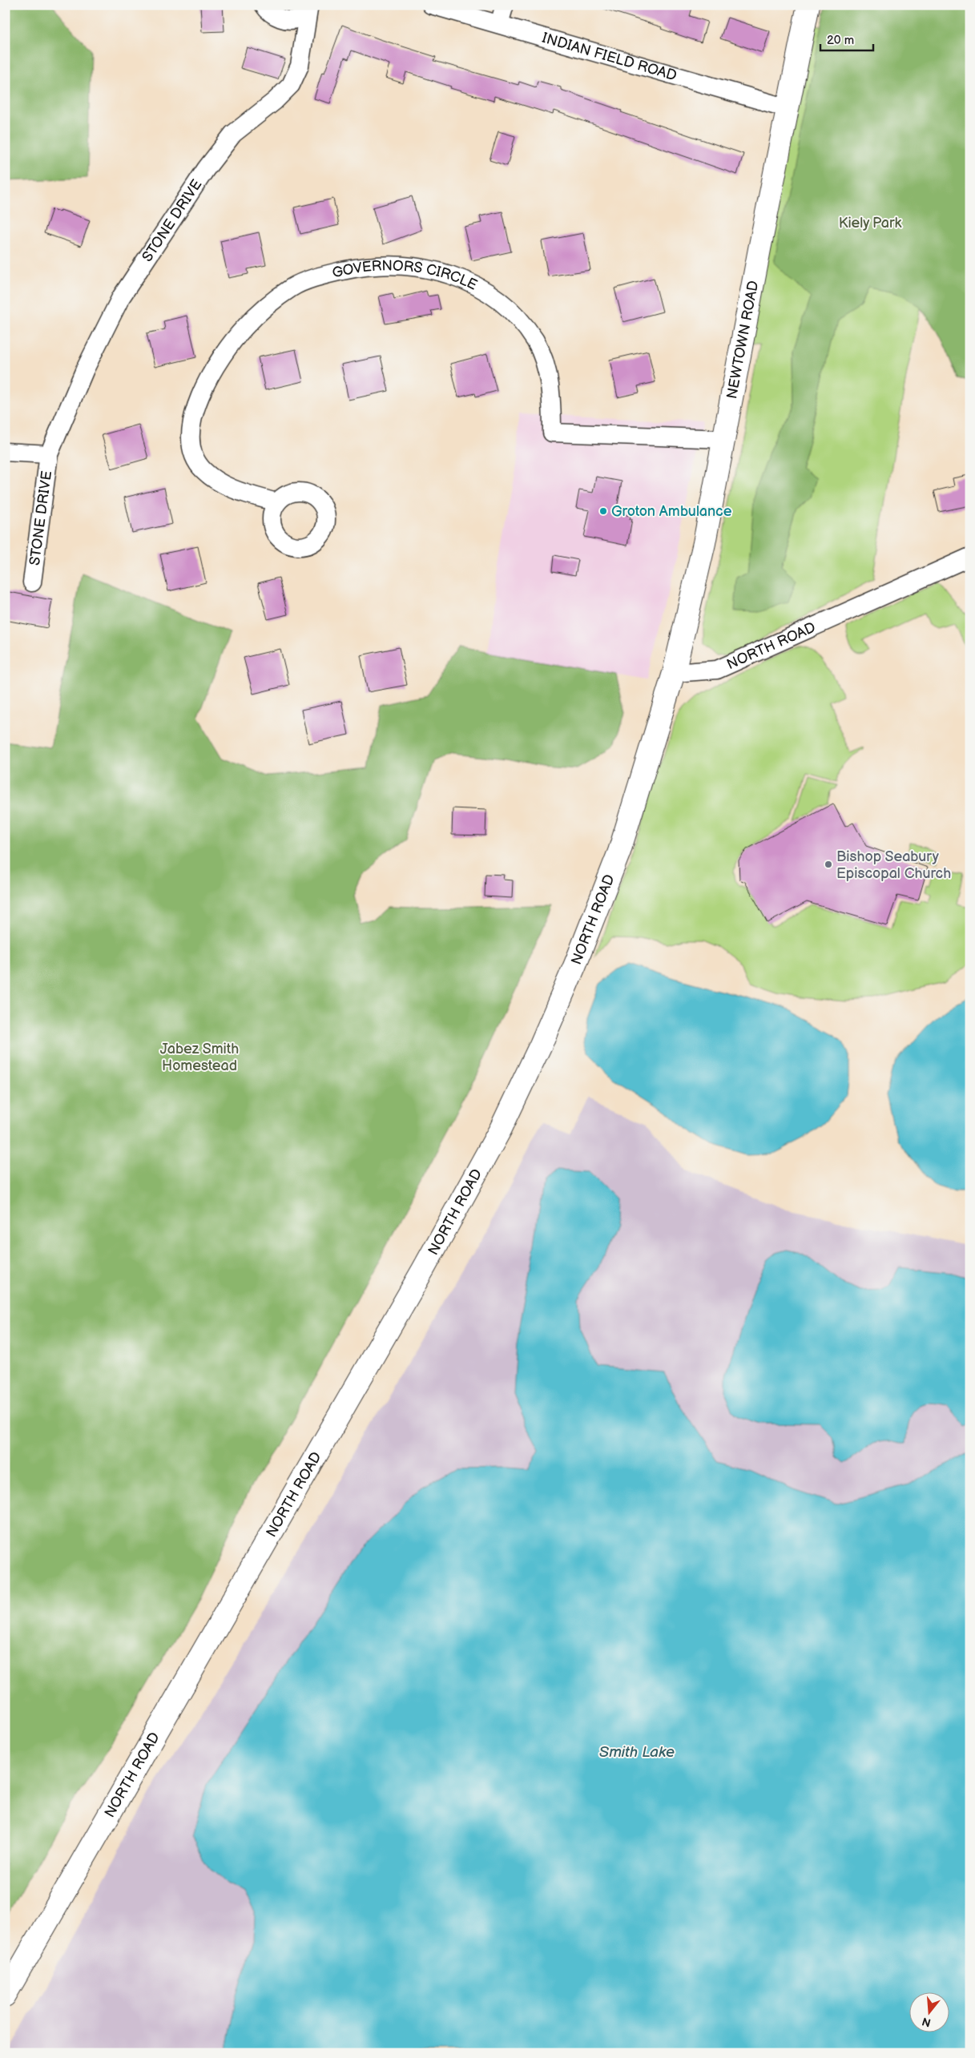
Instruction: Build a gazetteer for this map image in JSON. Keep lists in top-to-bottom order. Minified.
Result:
{"streets":{"main road":["NEWTOWN ROAD","NORTH ROAD"],"street":["INDIAN FIELD ROAD","STONE DRIVE","GOVERNORS CIRCLE"]},"crossings":[["INDIAN FIELD ROAD","NEWTOWN ROAD"],["GOVERNORS CIRCLE","NEWTOWN ROAD"],["NEWTOWN ROAD","NORTH ROAD"]],"water":["Smith Lake"],"parks":["Kiely Park","Jabez Smith Homestead"],"places":["Groton Ambulance","Bishop Seabury Episcopal Church"],"scale_bar":"20 m","north":"bottom"}
